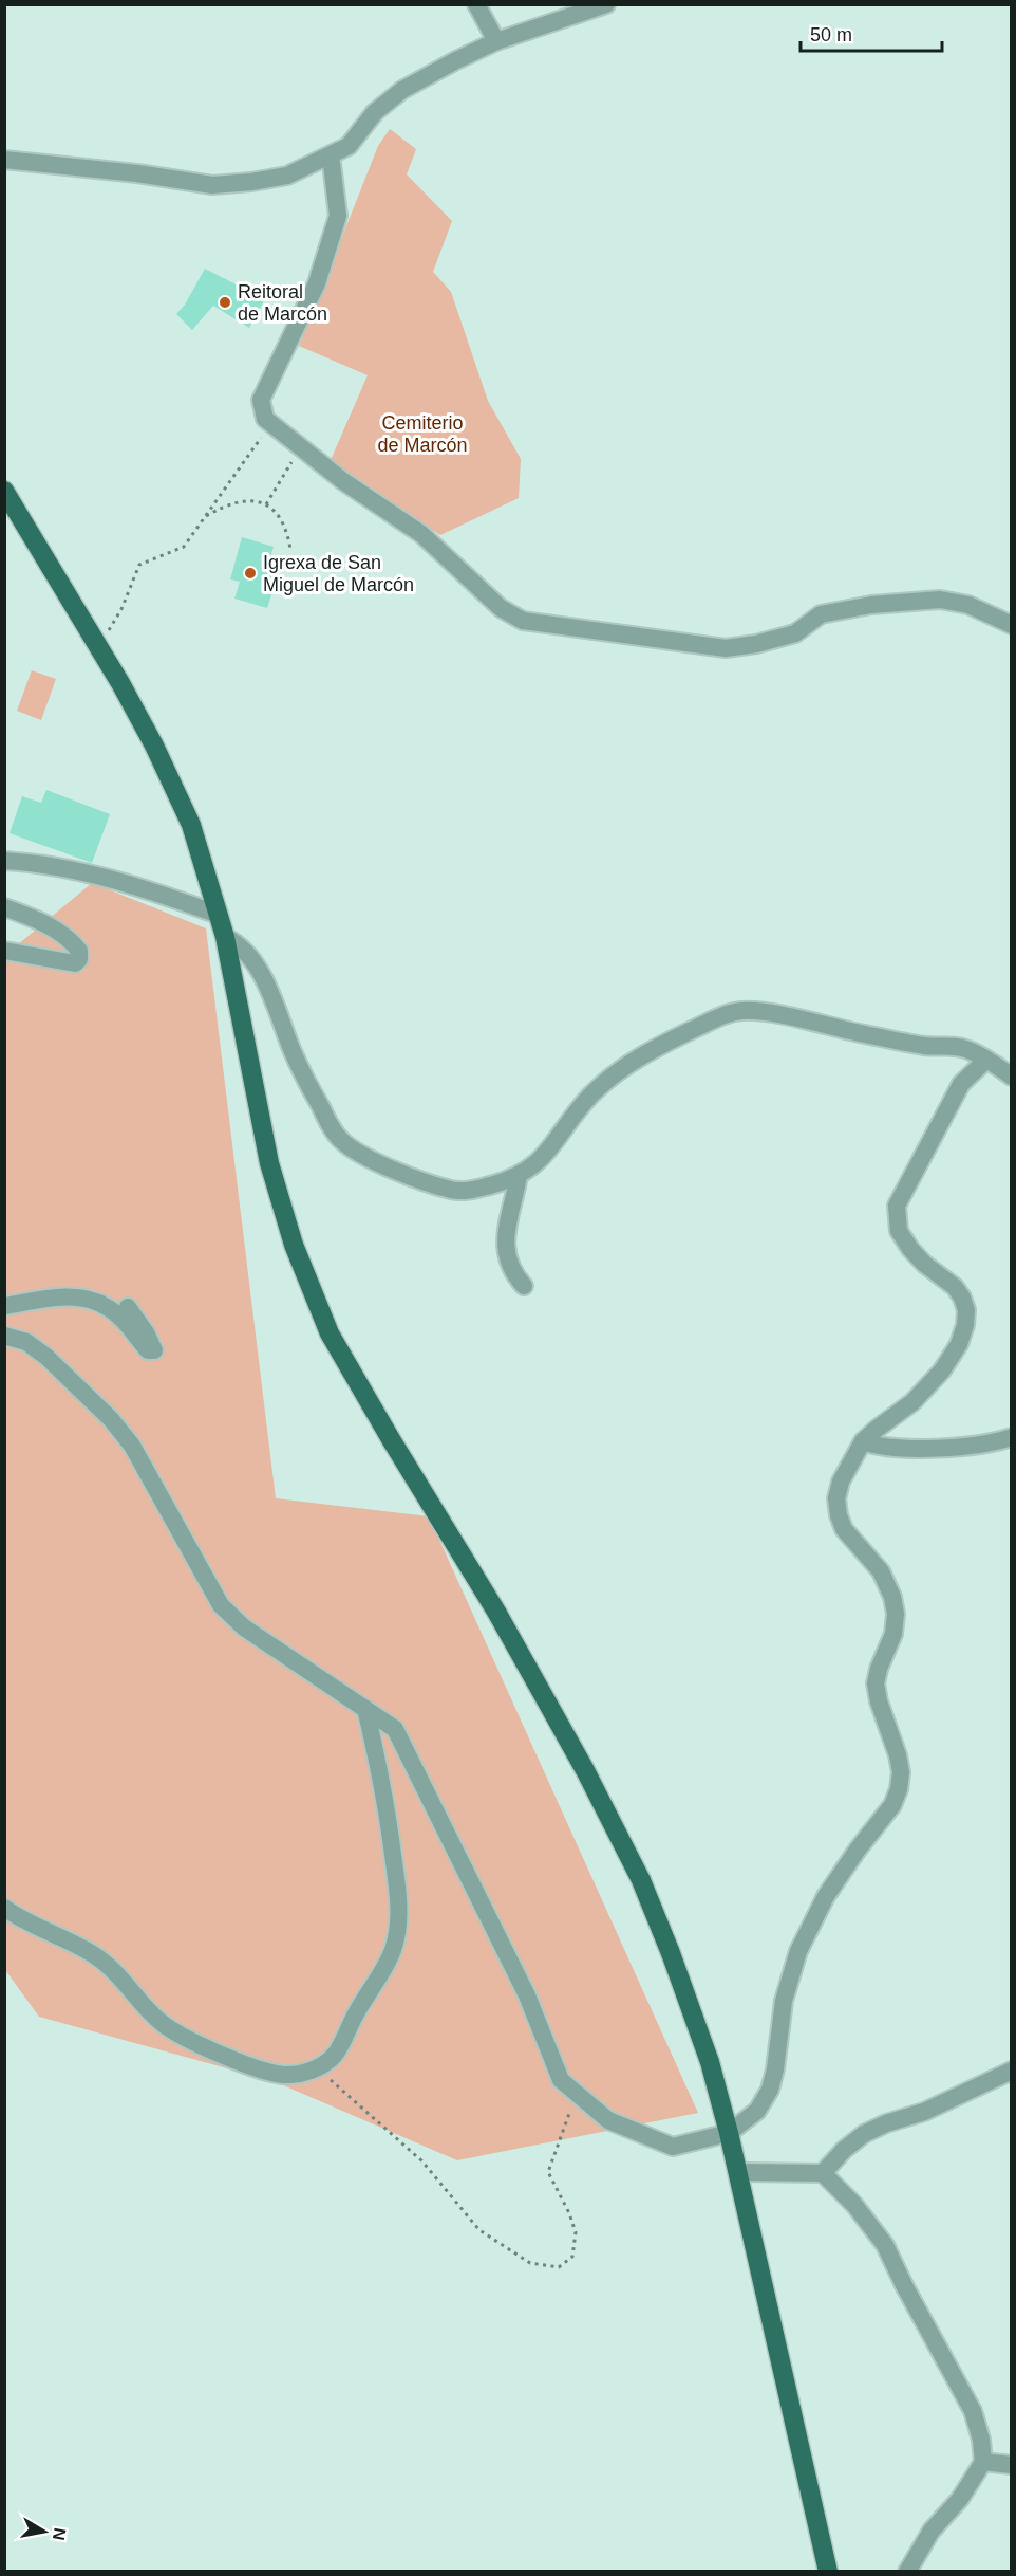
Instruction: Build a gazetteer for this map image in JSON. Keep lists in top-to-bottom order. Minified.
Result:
{"parks":["Cemiterio de Marcón"],"places":["Reitoral de Marcón","Igrexa de San Miguel de Marcón"],"scale_bar":"50 m","north":"right"}
